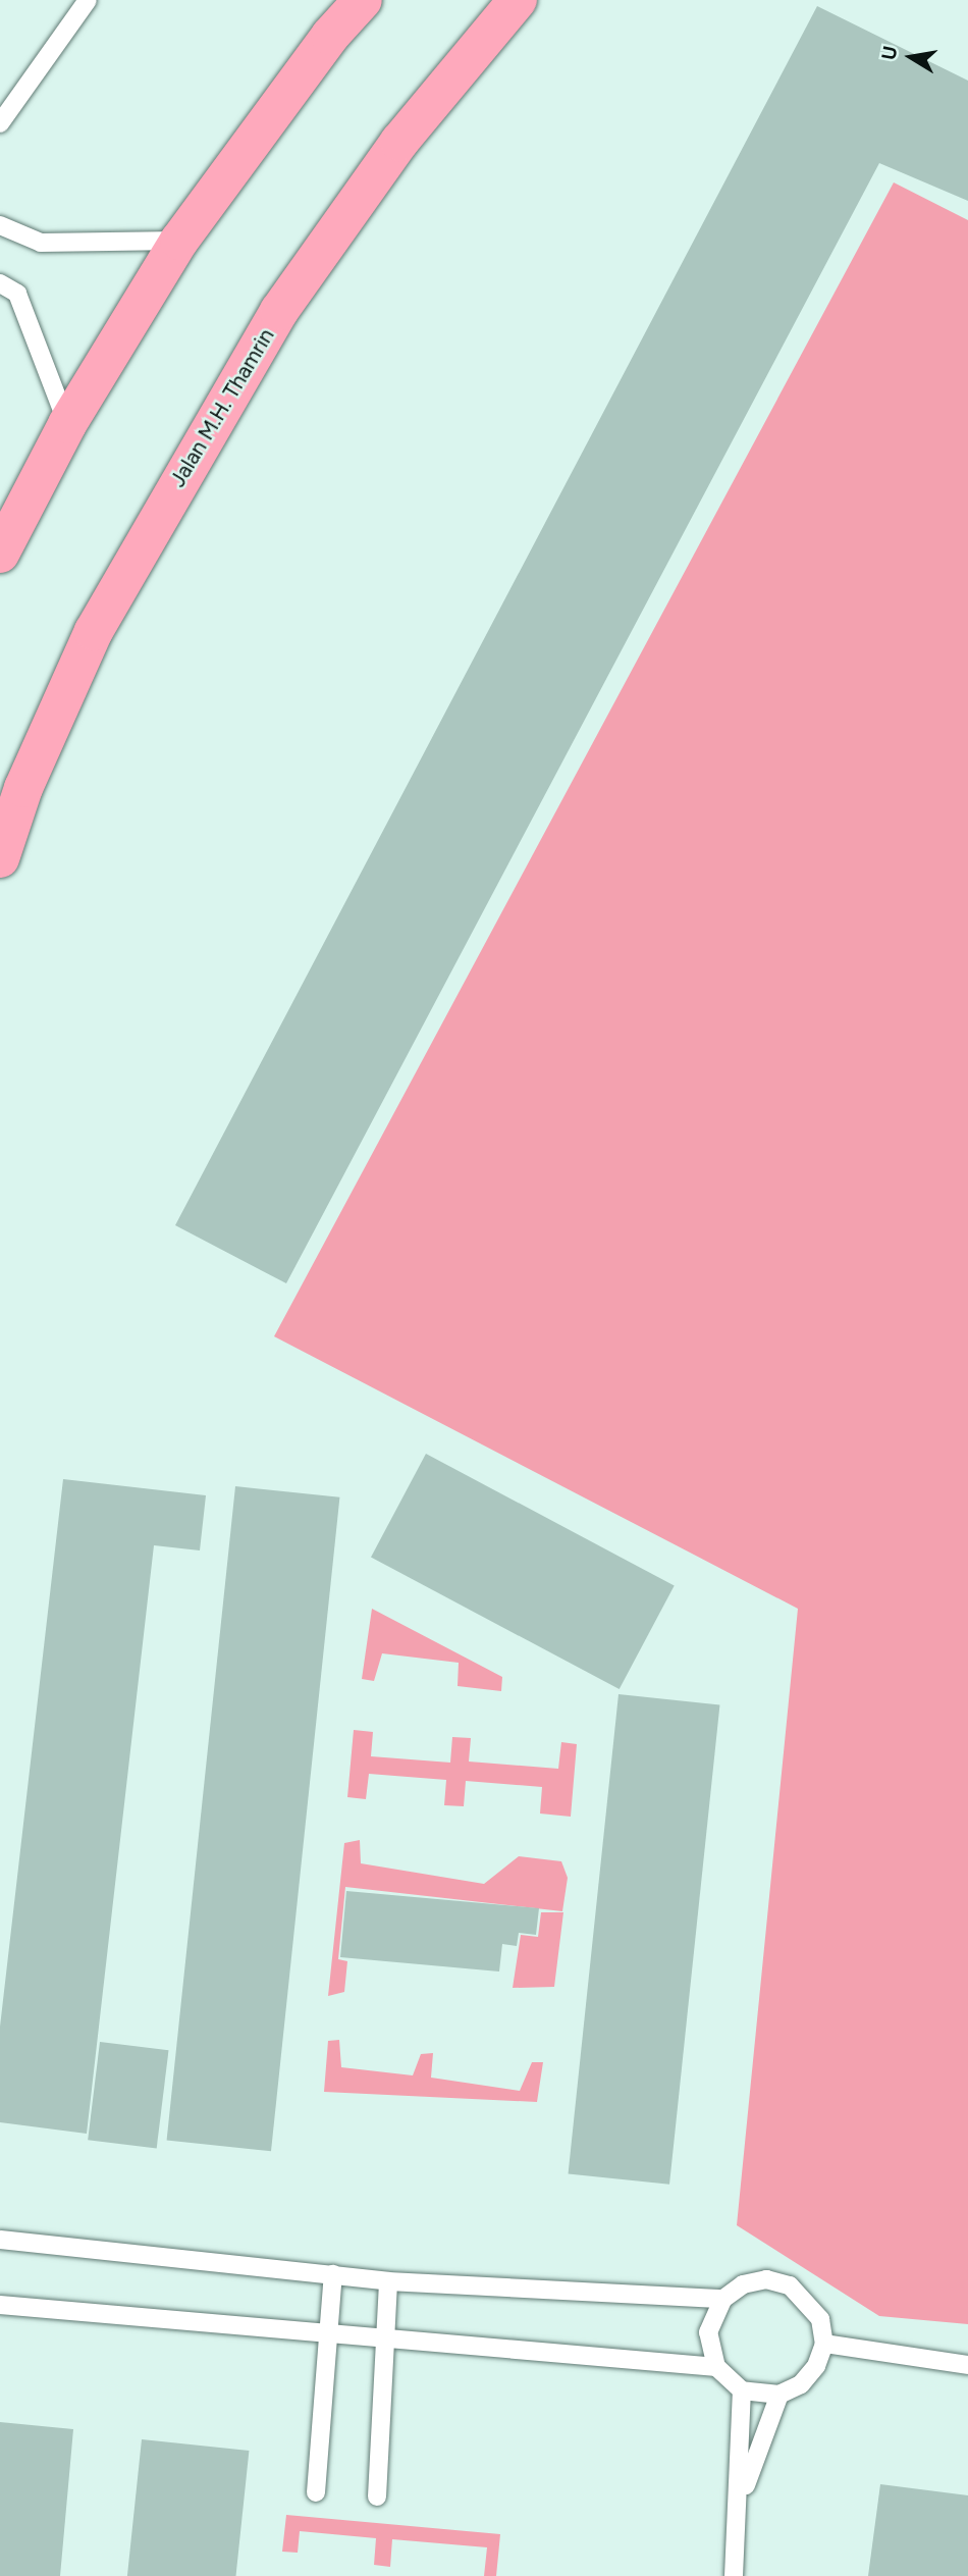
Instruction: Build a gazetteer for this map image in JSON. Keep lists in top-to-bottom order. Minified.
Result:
{"streets":{"main road":["Jalan M.H. Thamrin"]},"north":"left"}
